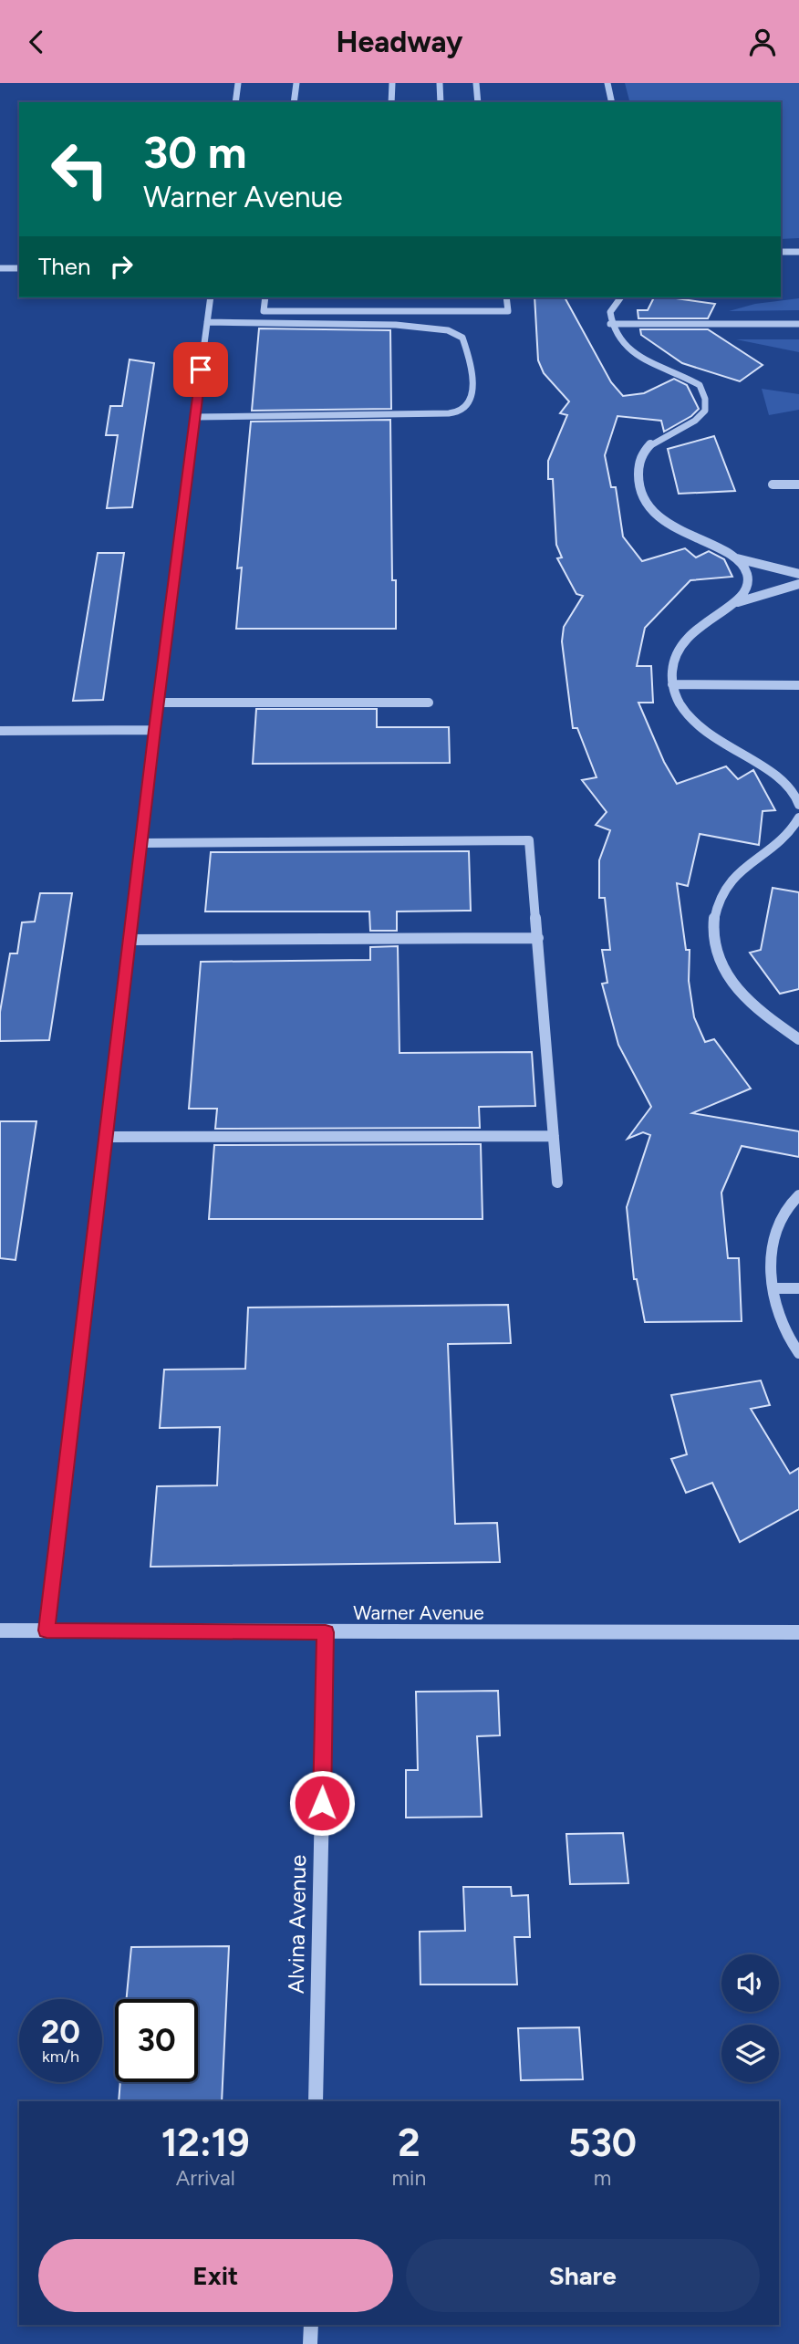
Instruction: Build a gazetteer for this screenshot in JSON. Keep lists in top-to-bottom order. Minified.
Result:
{"streets":{"street":["Warner Avenue","Alvina Avenue"]},"crossings":[["Warner Avenue","Alvina Avenue"]],"page":{"header":"Headway","turn":["30 m","Warner Avenue"],"then":"Then","speed":"20 km/h","limit":"30","eta":["12:19","Arrival","2","min","530","m"],"buttons":["Exit","Share"]}}
